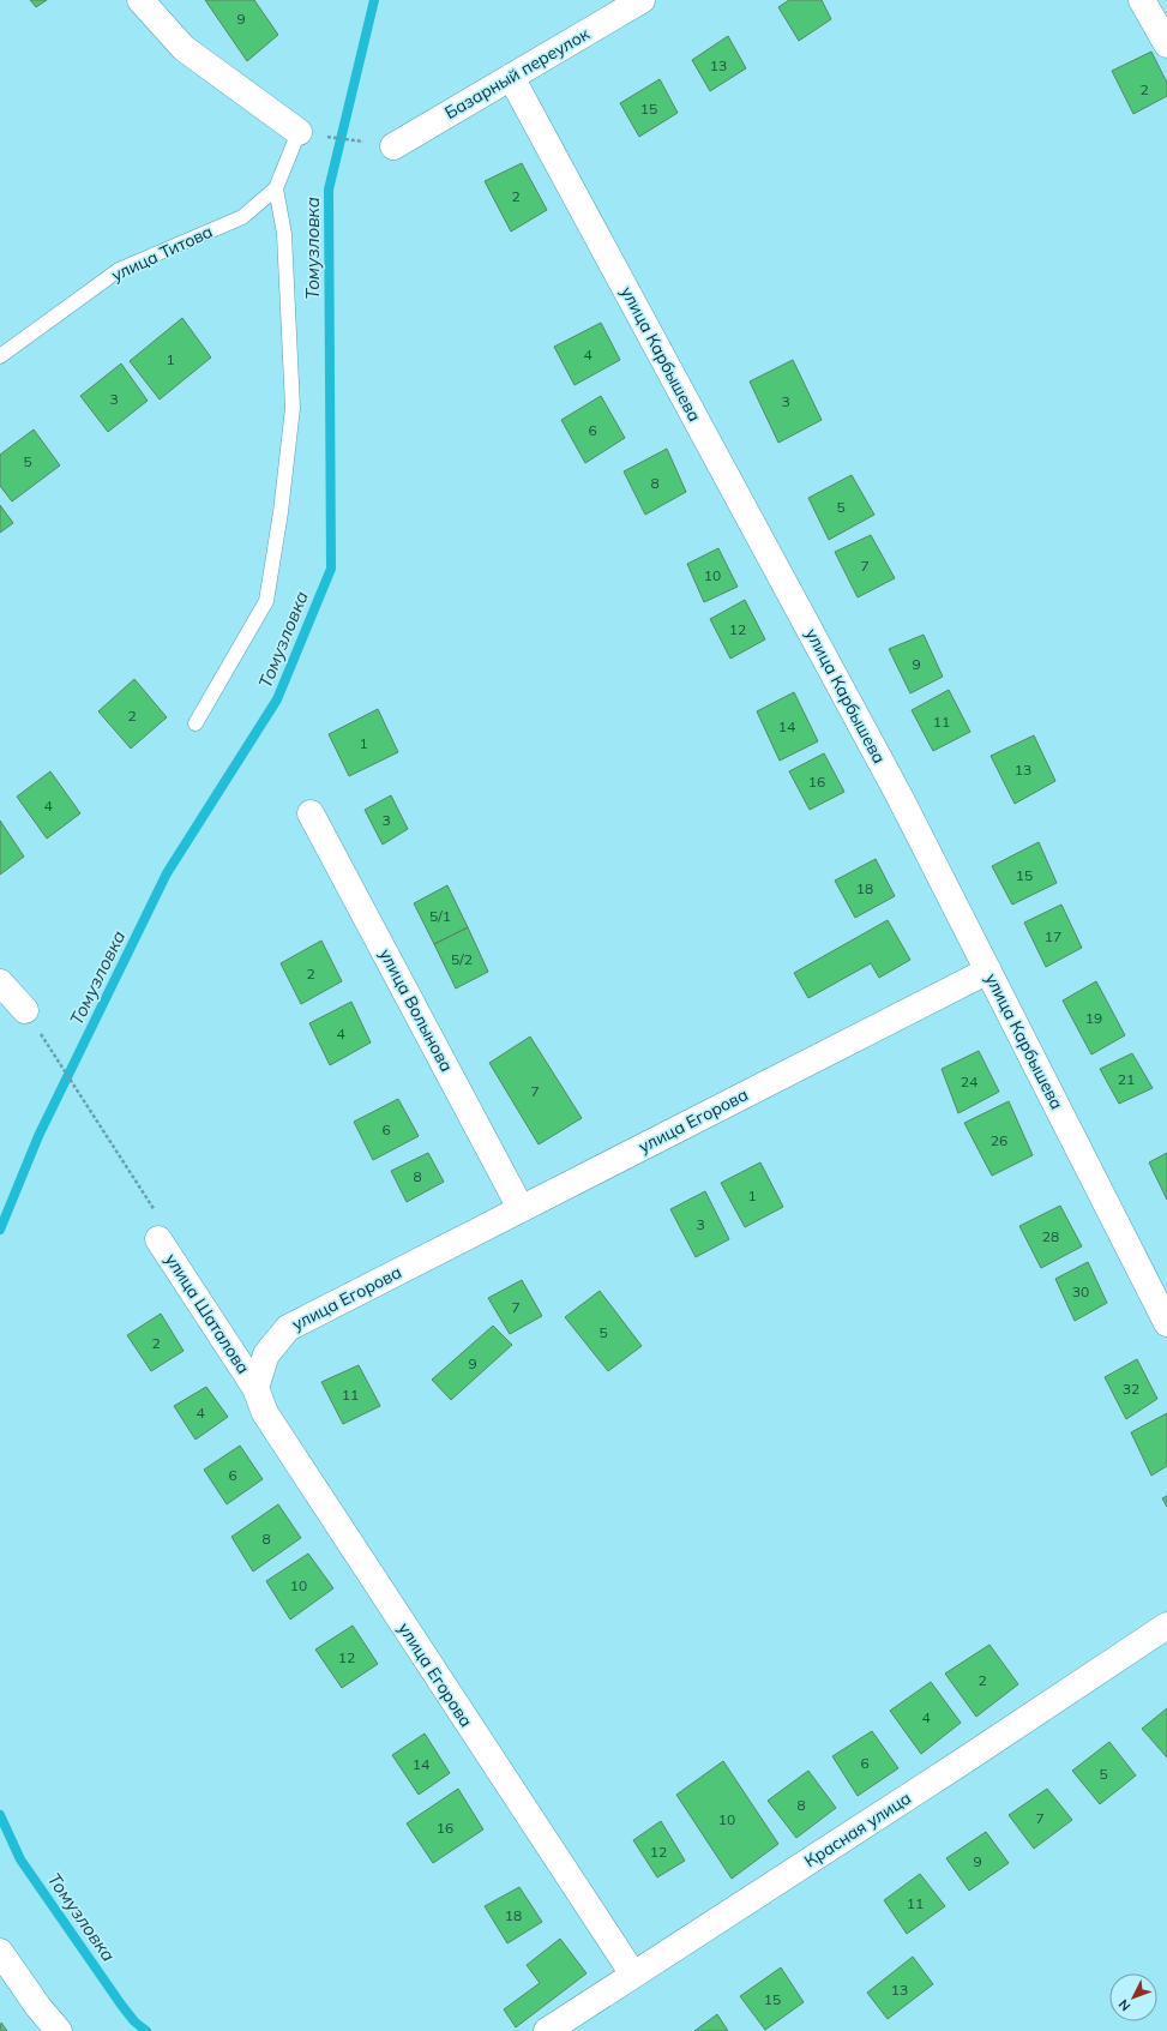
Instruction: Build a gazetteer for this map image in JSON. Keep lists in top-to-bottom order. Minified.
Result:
{"streets":{"street":["Базарный переулок","улица Карбышева","улица Волынова","улица Егорова","улица Шаталова","Красная улица"],"lane":["улица Титова"]},"crossings":[["Базарный переулок","улица Карбышева"],["улица Карбышева","улица Егорова"],["улица Волынова","улица Егорова"],["улица Егорова","улица Шаталова"],["улица Егорова","Красная улица"]],"water":["Томузловка"],"house_numbers":["9","13","2","15","2","4","1","3","3","6","5","8","5","7","10","12","9","2","11","14","1","13","16","4","3","15","18","5/1","17","5/2","2","19","4","21","24","7","6","26","8","1","3","28","30","7","5","2","9","32","11","4","6","8","10","12","2","4","6","14","5","8","7","10","16","12","9","11","18","13","15"],"north":"bottom left"}
